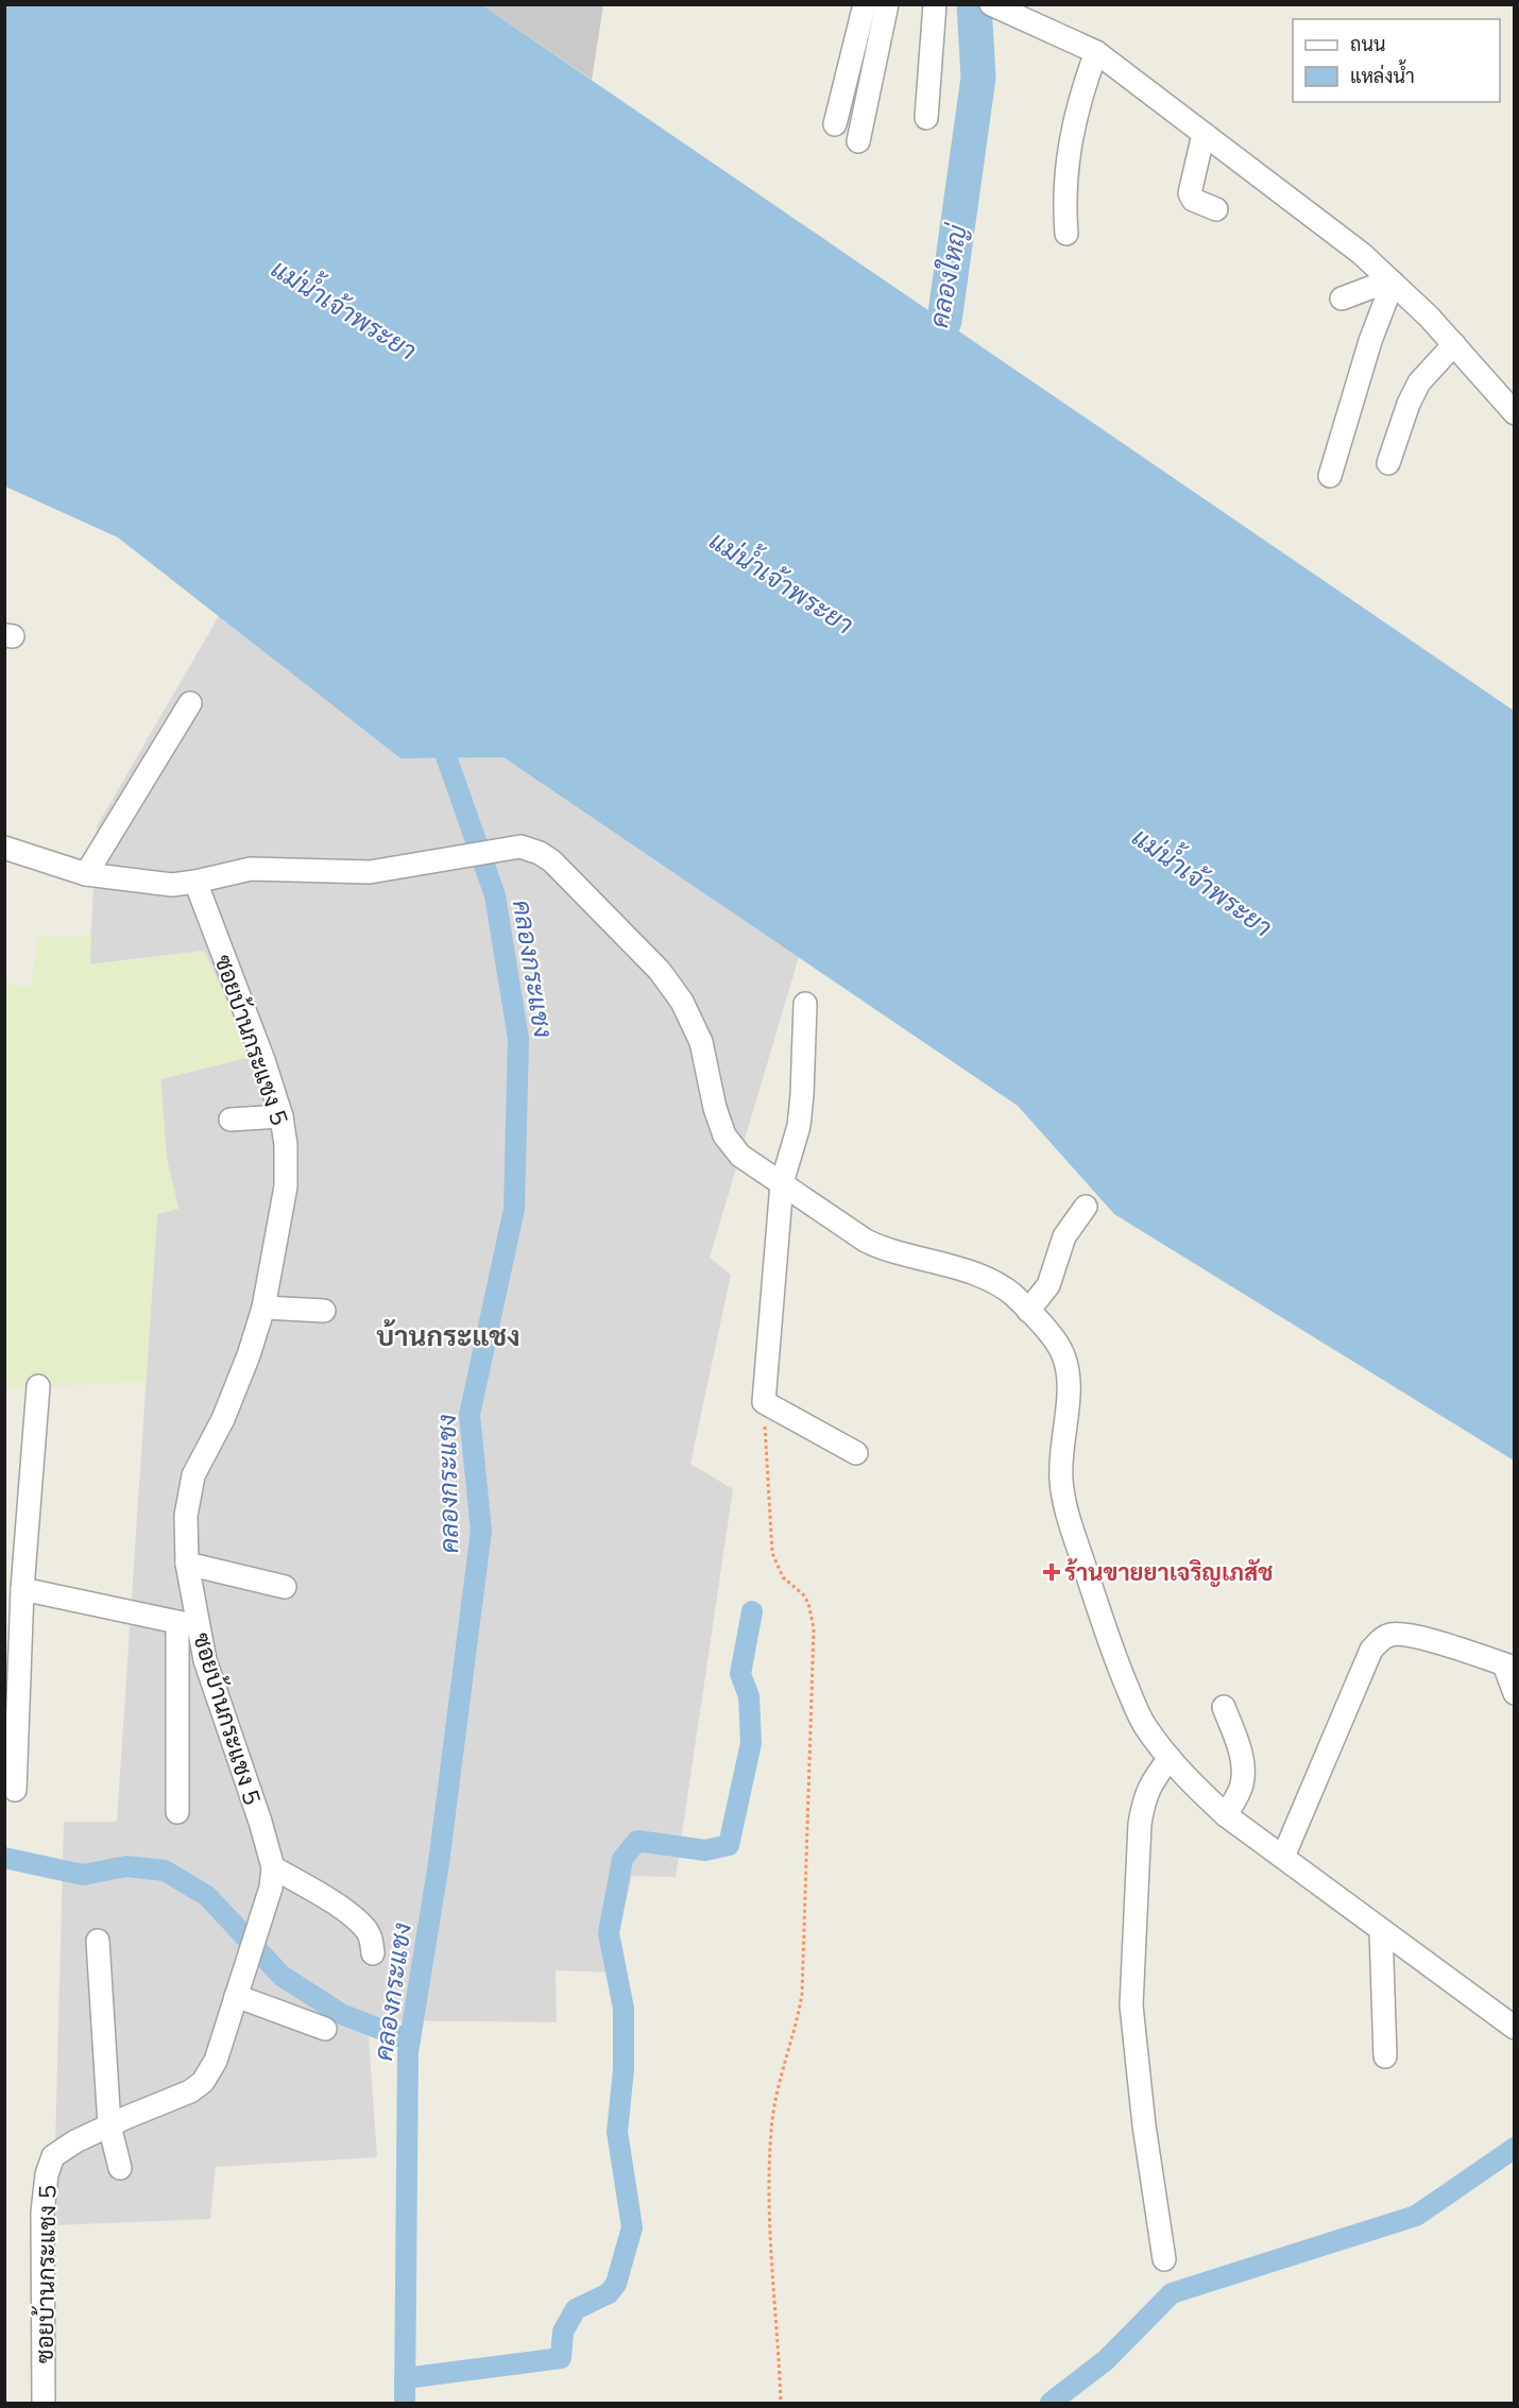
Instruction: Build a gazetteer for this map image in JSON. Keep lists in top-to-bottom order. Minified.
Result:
{"streets":{"street":["ซอยบ้านกระแชง 5"]},"districts":["บ้านกระแชง"],"water":["คลองใหญ่","แม่น้ำเจ้าพระยา","คลองกระแชง"],"places":{"health":["ร้านขายยาเจริญเภสัช"]},"legend":["ถนน","แหล่งน้ำ"]}
